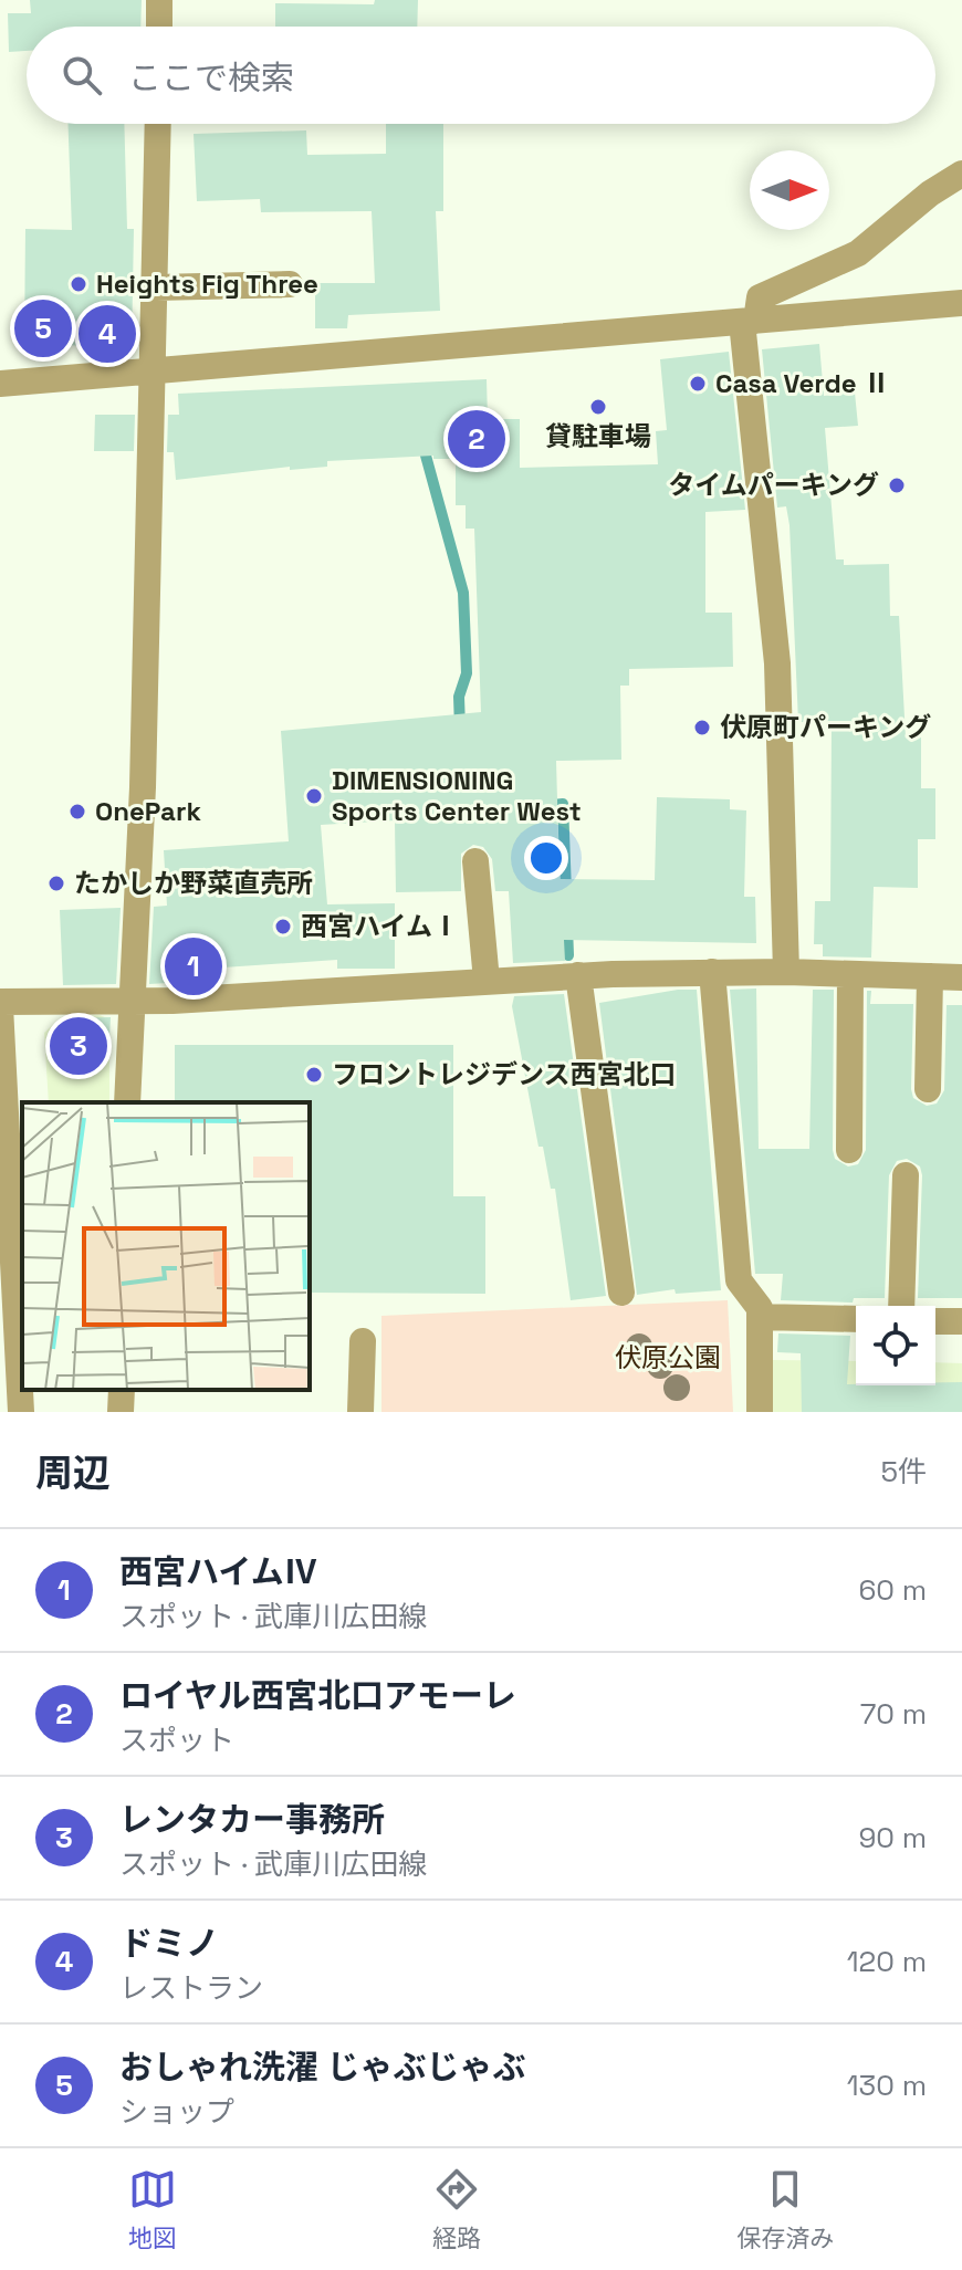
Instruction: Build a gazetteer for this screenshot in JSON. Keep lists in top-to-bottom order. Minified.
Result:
{"parks":["伏原公園"],"places":["Heights Fig Three","Casa Verde Ⅱ","貸駐車場","タイムパーキング","伏原町パーキング","DIMENSIONING Sports Center West","OnePark","たかしか野菜直売所","西宮ハイムⅠ","フロントレジデンス西宮北口"],"north":"right","page":{"search":"ここで検索","pins":["5","4","2","1","3"],"heading":["周辺","5件"],"list":[{"mark":"1","name":"西宮ハイムⅣ","note":"スポット · 武庫川広田線","value":"60 m"},{"mark":"2","name":"ロイヤル西宮北口アモーレ","note":"スポット","value":"70 m"},{"mark":"3","name":"レンタカー事務所","note":"スポット · 武庫川広田線","value":"90 m"},{"mark":"4","name":"ドミノ","note":"レストラン","value":"120 m"},{"mark":"5","name":"おしゃれ洗濯 じゃぶじゃぶ","note":"ショップ","value":"130 m"}],"nav":["地図","経路","保存済み"]}}
